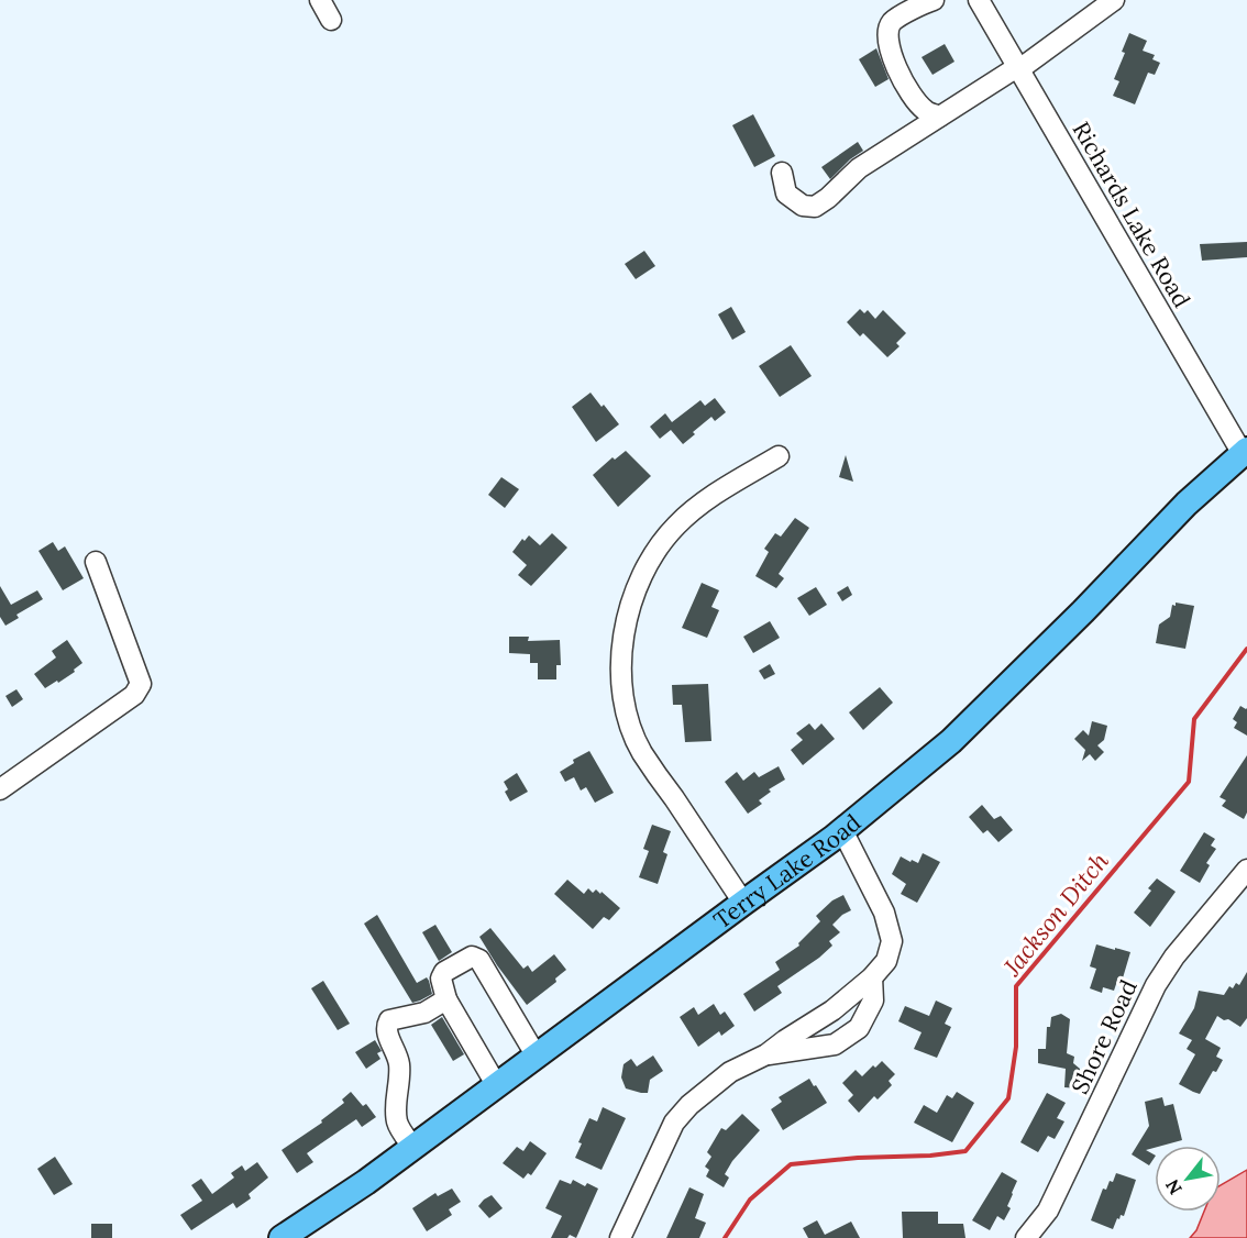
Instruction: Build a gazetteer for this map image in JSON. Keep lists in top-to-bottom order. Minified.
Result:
{"streets":{"main road":["Terry Lake Road"],"street":["Richards Lake Road","Shore Road"]},"crossings":[["Richards Lake Road","Terry Lake Road"]],"water":["Jackson Ditch"],"north":"bottom left"}
